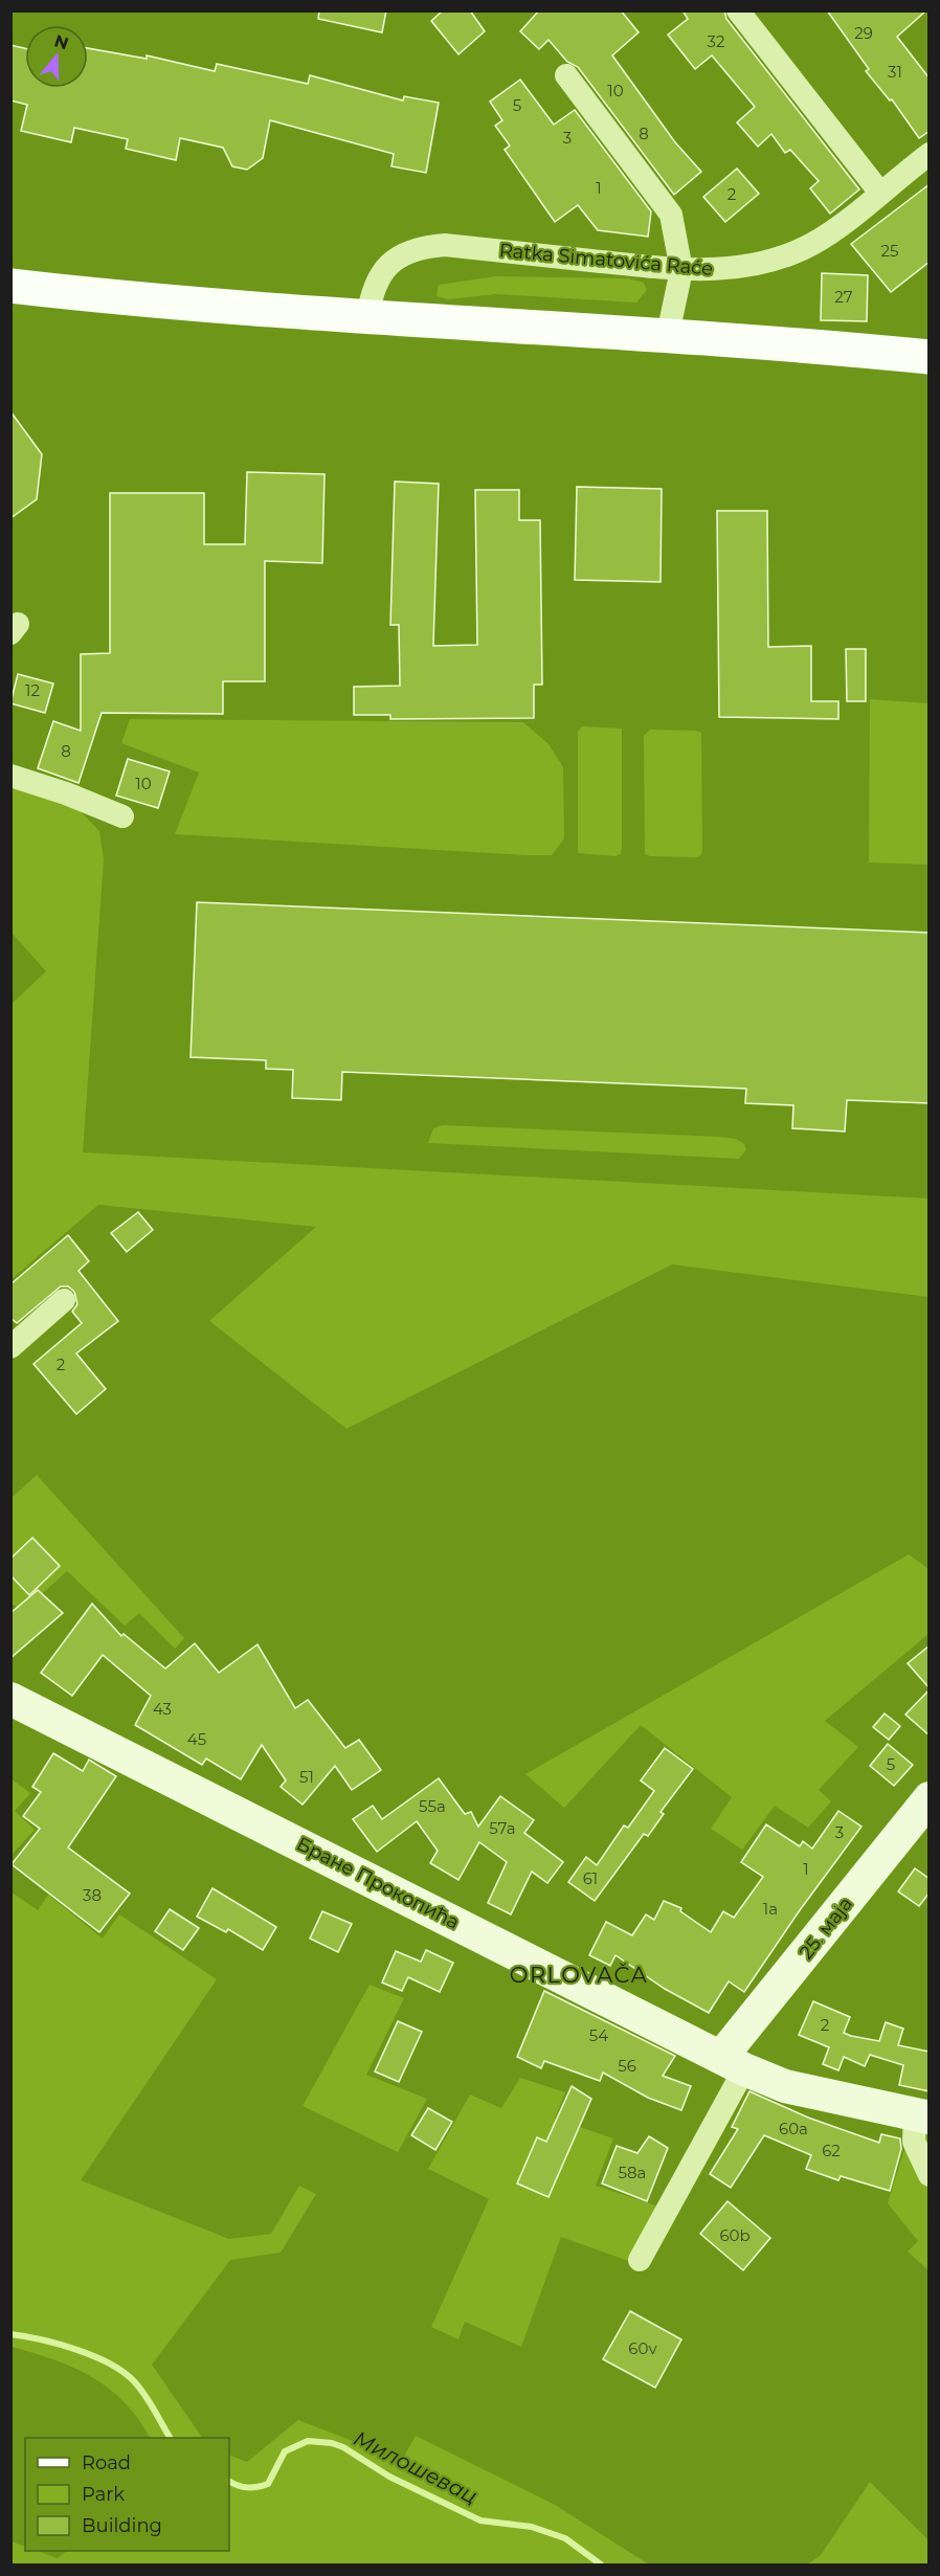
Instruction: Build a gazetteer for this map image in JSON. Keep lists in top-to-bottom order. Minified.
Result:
{"streets":{"street":["Ratka Simatovića Raće","Бране Прокопића","25. маја"]},"crossings":[["Бране Прокопића","25. маја"]],"districts":["ORLOVAČA"],"water":["Милошевац"],"house_numbers":["29","32","31","10","5","8","3","1","2","25","27","12","8","10","2","43","45","5","51","55a","57a","3","1","61","38","1a","2","54","56","60a","62","58a","60b","60v"],"legend":["Road","Park","Building"],"north":"top"}
